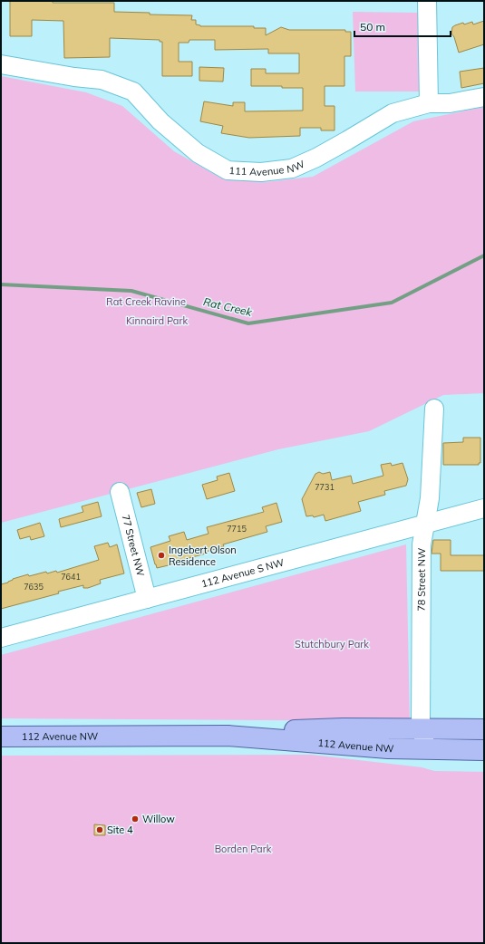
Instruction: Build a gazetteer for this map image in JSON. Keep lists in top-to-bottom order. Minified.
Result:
{"streets":{"main road":["112 Avenue NW"],"street":["111 Avenue NW","77 Street NW","112 Avenue S NW","78 Street NW"]},"crossings":[["77 Street NW","112 Avenue S NW"],["112 Avenue S NW","78 Street NW"],["78 Street NW","112 Avenue NW"]],"water":["Rat Creek"],"parks":["Rat Creek Ravine","Kinnaird Park","Stutchbury Park","Borden Park"],"places":["Ingebert Olson Residence","Willow","Site 4"],"house_numbers":["7731","7715","7641","7635"],"scale_bar":"50 m"}
